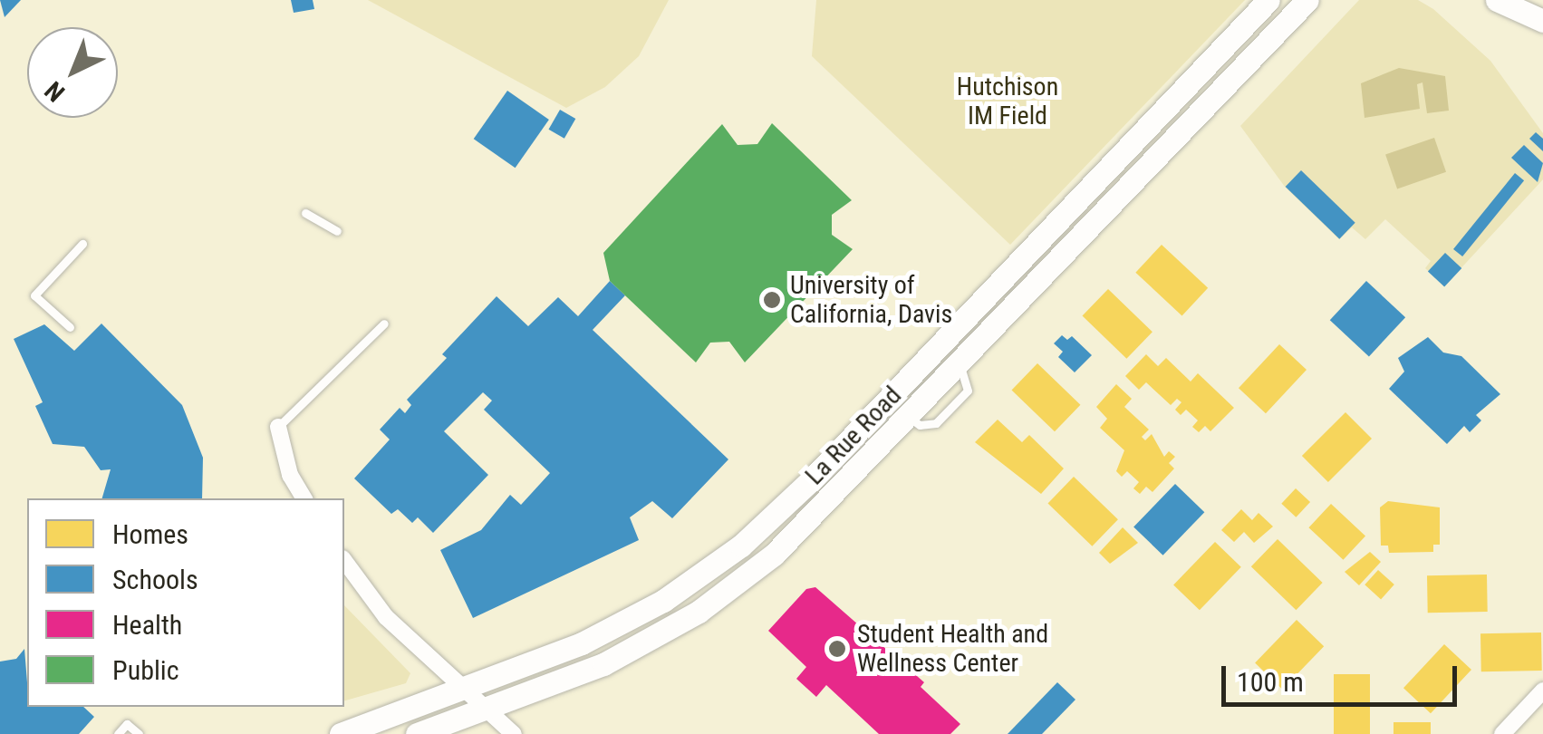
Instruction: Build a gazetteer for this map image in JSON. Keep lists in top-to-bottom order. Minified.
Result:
{"streets":{"main road":["La Rue Road"]},"parks":["Hutchison IM Field"],"places":["University of California, Davis","Student Health and Wellness Center"],"legend":["Homes","Schools","Health","Public"],"scale_bar":"100 m","north":"bottom left"}
